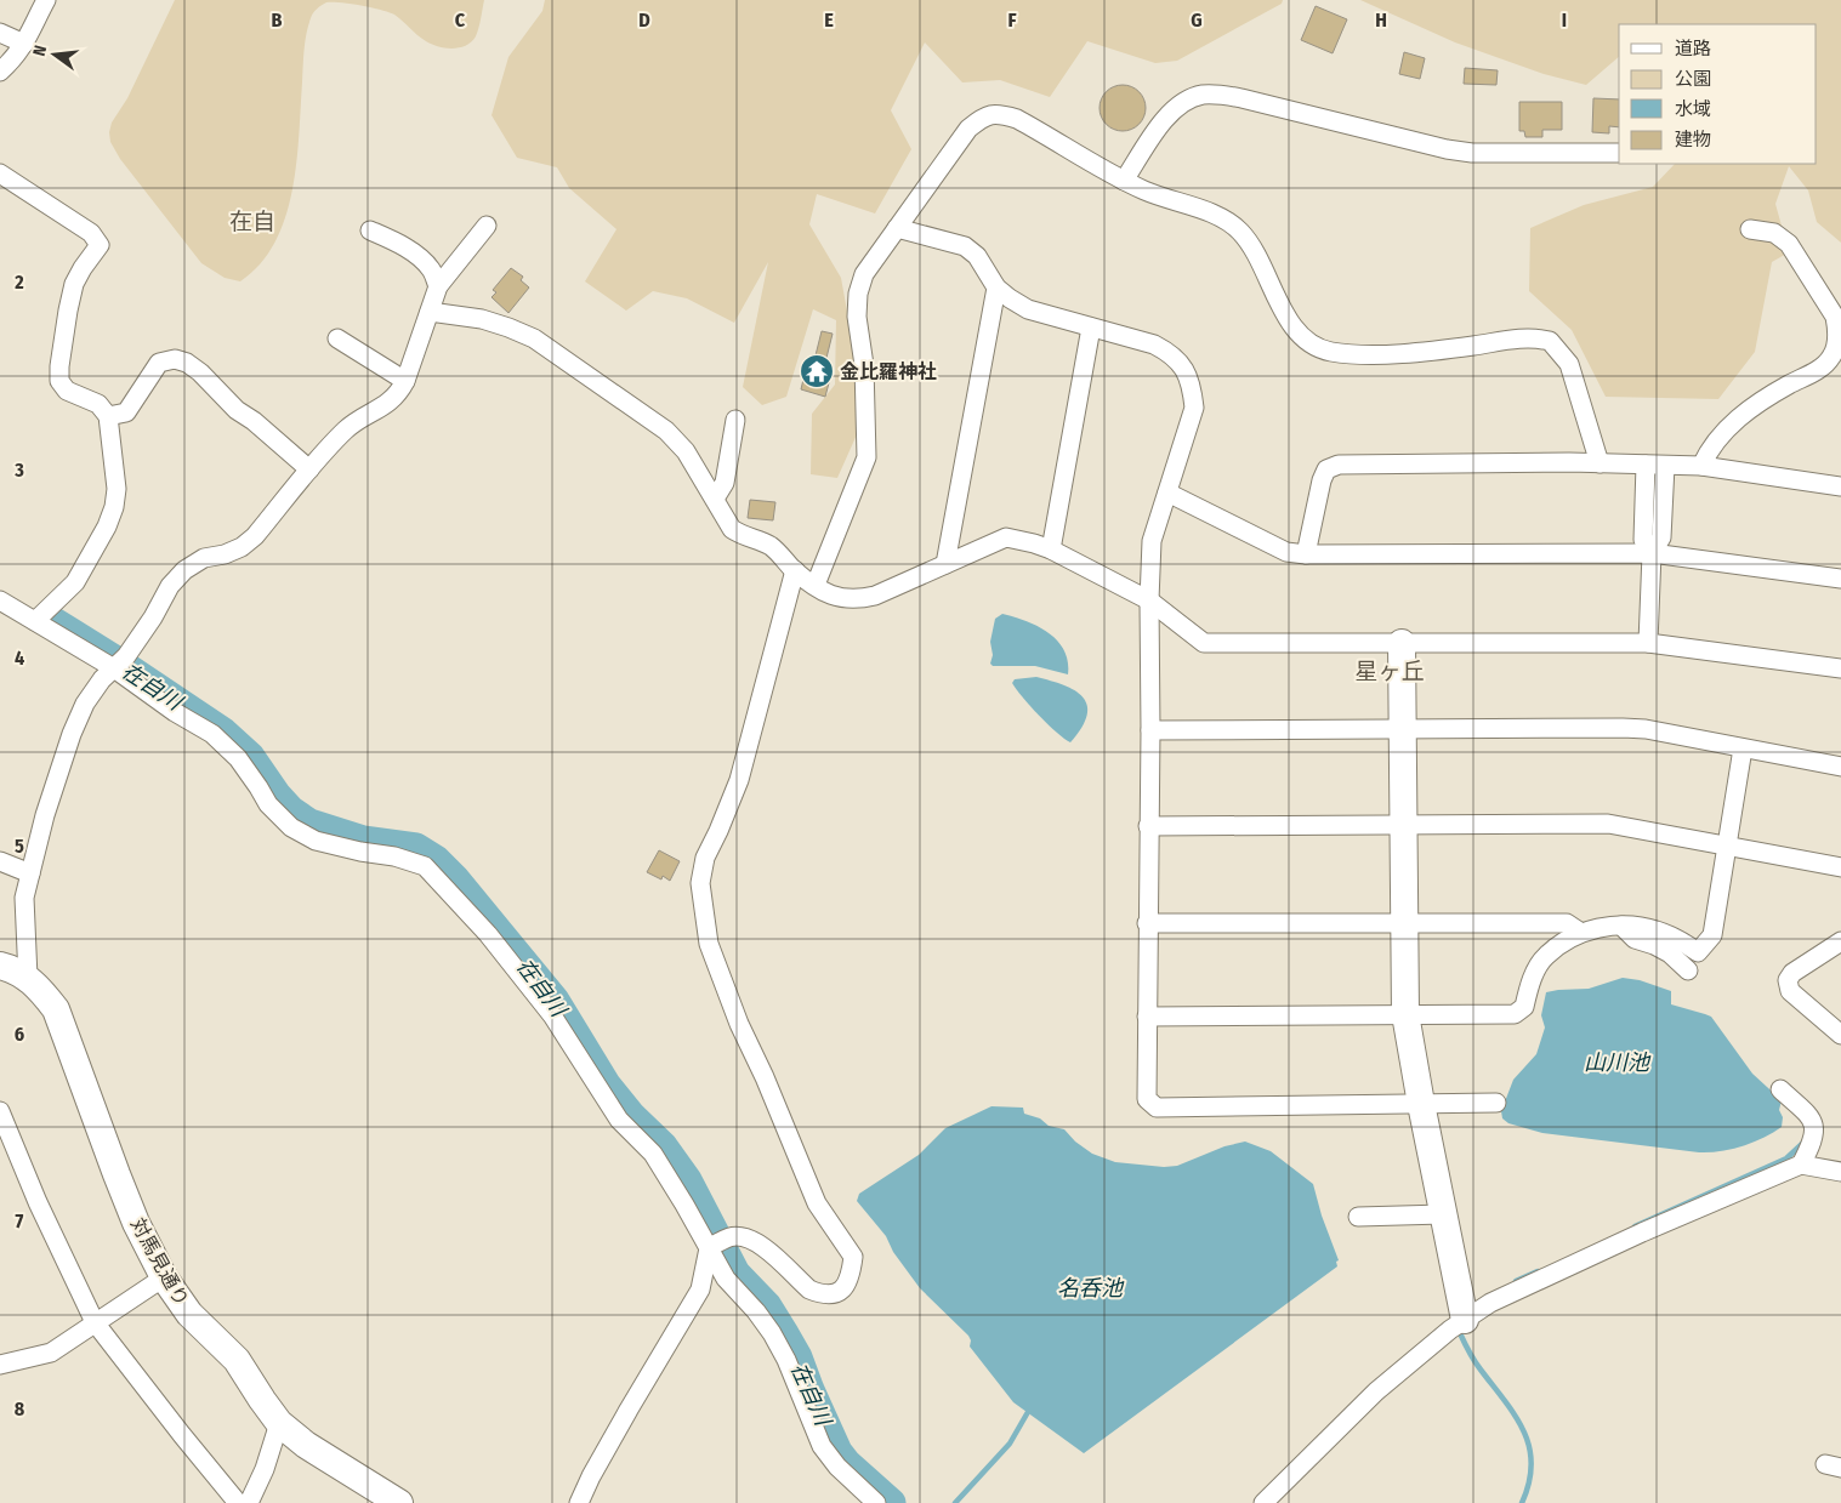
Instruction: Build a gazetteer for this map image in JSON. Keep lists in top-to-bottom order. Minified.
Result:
{"streets":{"street":["対馬見通り"]},"districts":["在自","星ヶ丘"],"water":["在自川","山川池","名呑池"],"places":{"temple":["金比羅神社"]},"legend":["道路","公園","水域","建物"],"north":"left","grid":{"columns":["B","C","D","E","F","G","H","I"],"rows":["2","3","4","5","6","7","8"]}}
